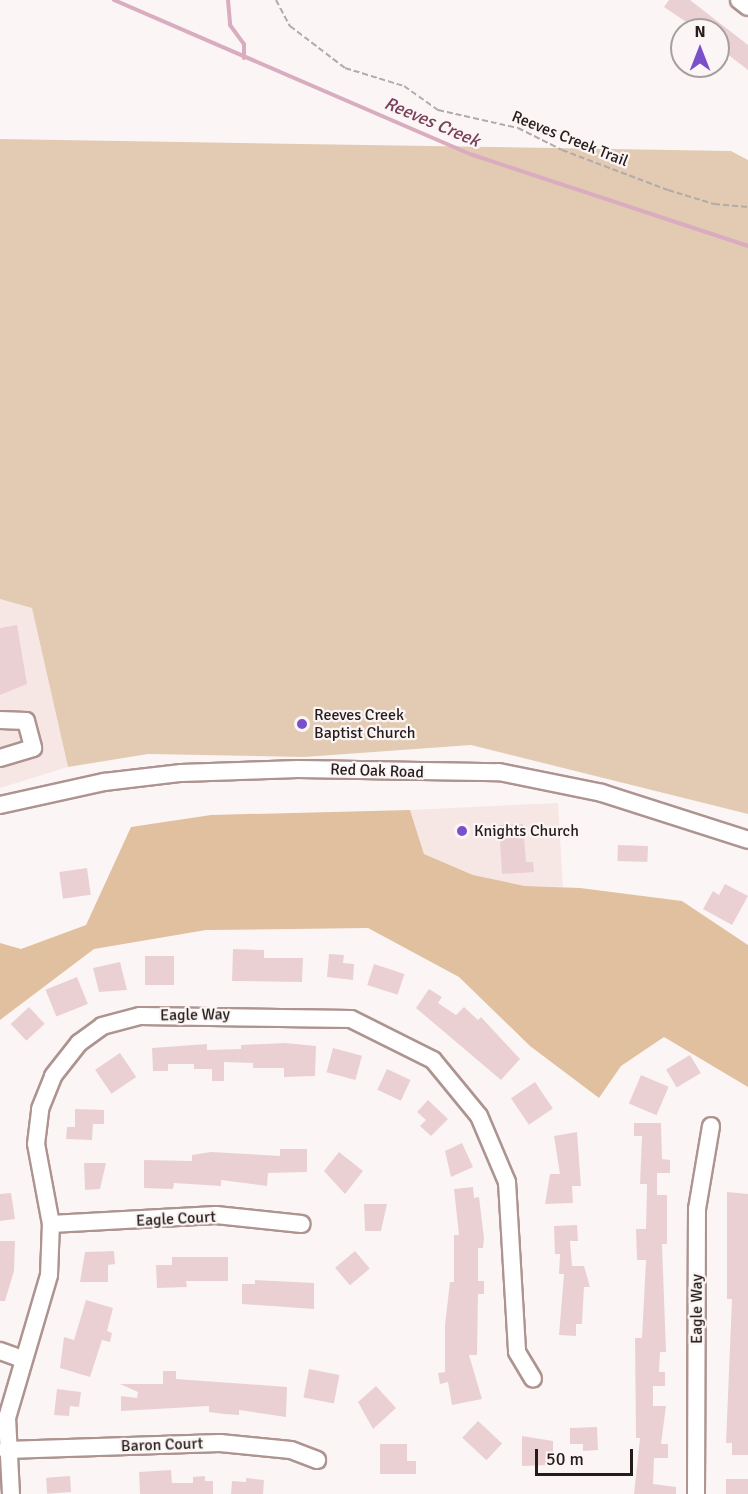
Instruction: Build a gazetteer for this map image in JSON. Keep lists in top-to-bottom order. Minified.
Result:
{"streets":{"street":["Red Oak Road","Eagle Way","Eagle Court","Baron Court"],"path":["Reeves Creek Trail"]},"crossings":[["Eagle Way","Eagle Court"],["Eagle Way","Baron Court"]],"water":["Reeves Creek"],"places":["Reeves Creek Baptist Church","Knights Church"],"scale_bar":"50 m","north":"top"}
